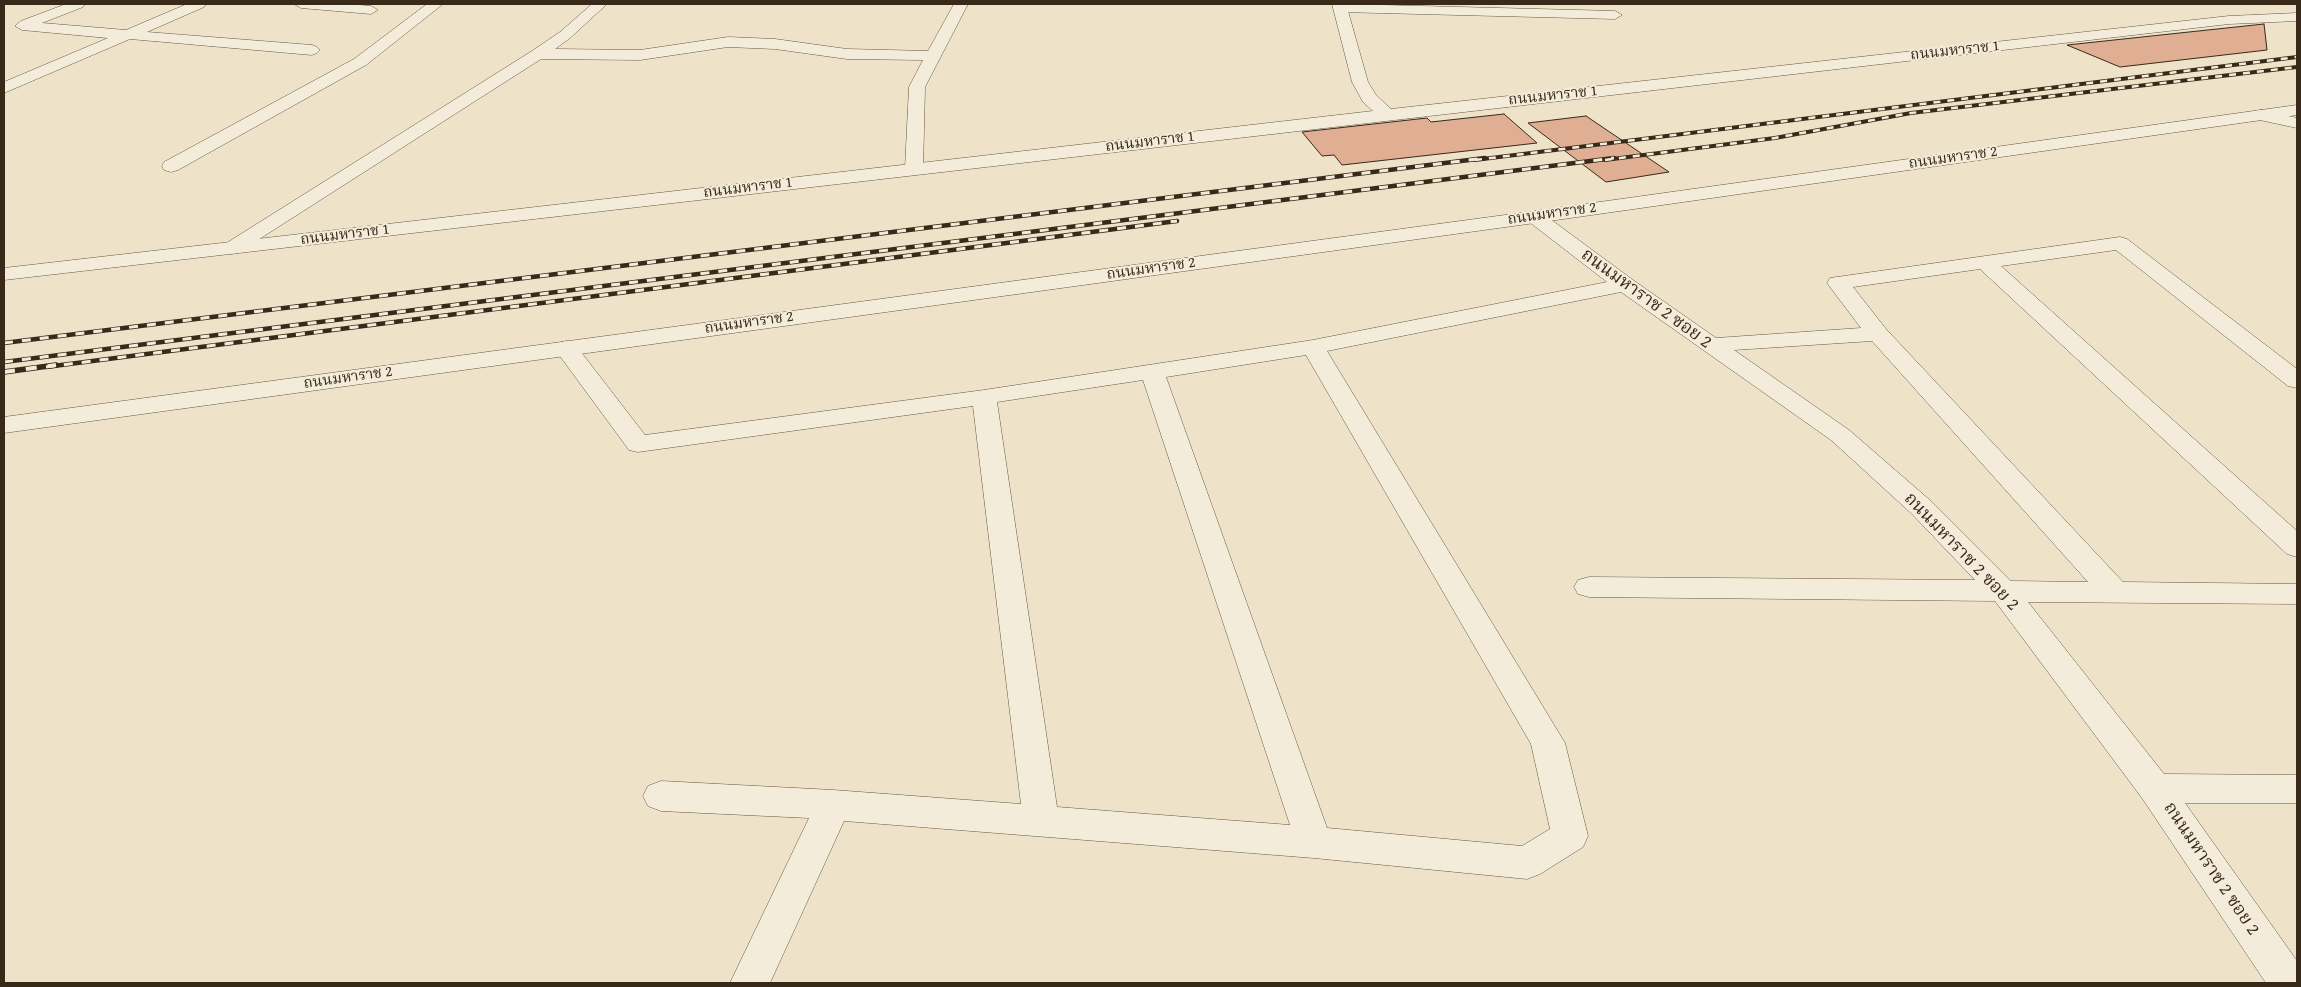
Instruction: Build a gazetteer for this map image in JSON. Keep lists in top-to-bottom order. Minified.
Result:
{"streets":{"street":["ถนนมหาราช 1","ถนนมหาราช 2","ถนนมหาราช 2 ซอย 2"]},"crossings":[["ถนนมหาราช 2","ถนนมหาราช 2 ซอย 2"]]}
